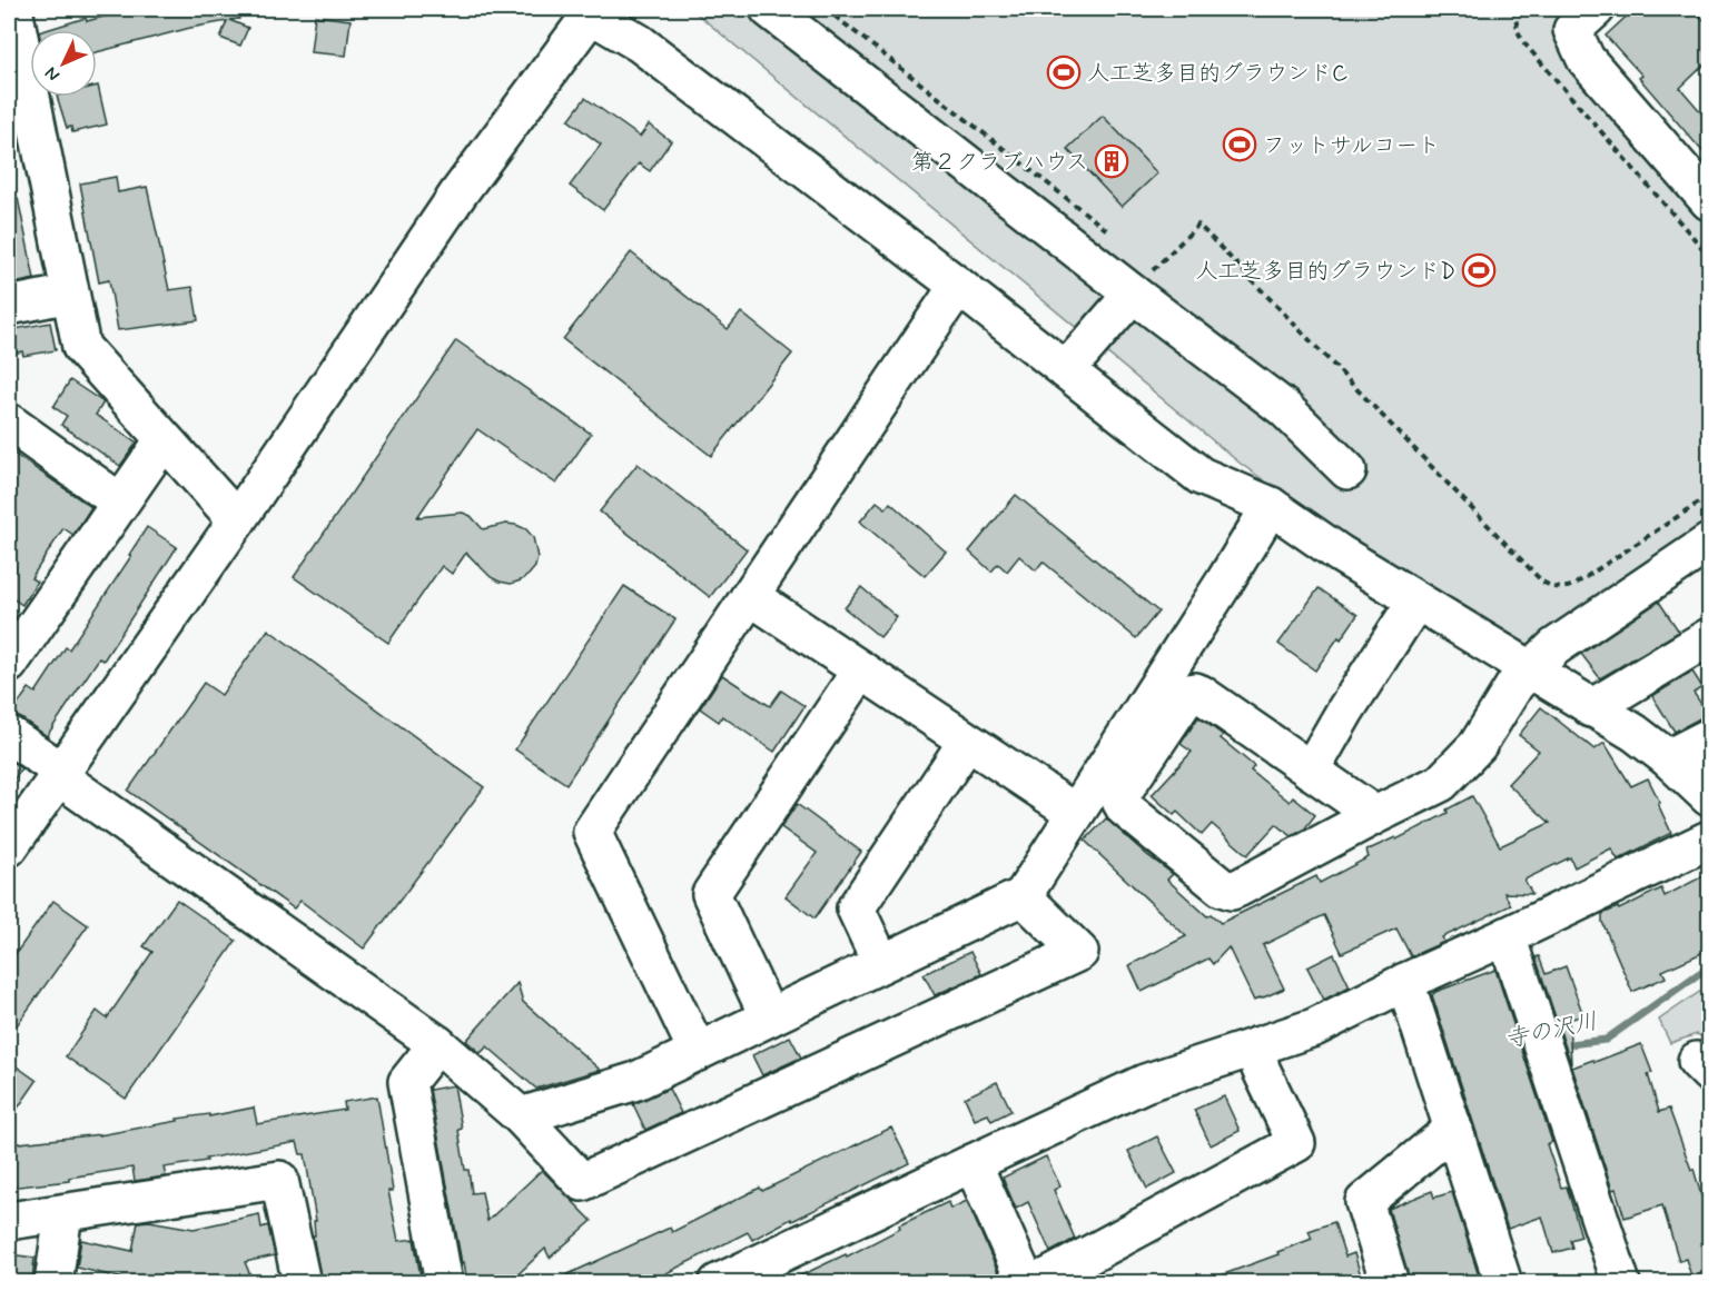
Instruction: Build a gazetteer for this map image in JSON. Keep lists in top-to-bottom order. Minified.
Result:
{"water":["寺の沢川"],"places":{"sports":["人工芝多目的グラウンドC","フットサルコート","人工芝多目的グラウンドD"],"building":["第２クラブハウス"]},"north":"bottom left"}
